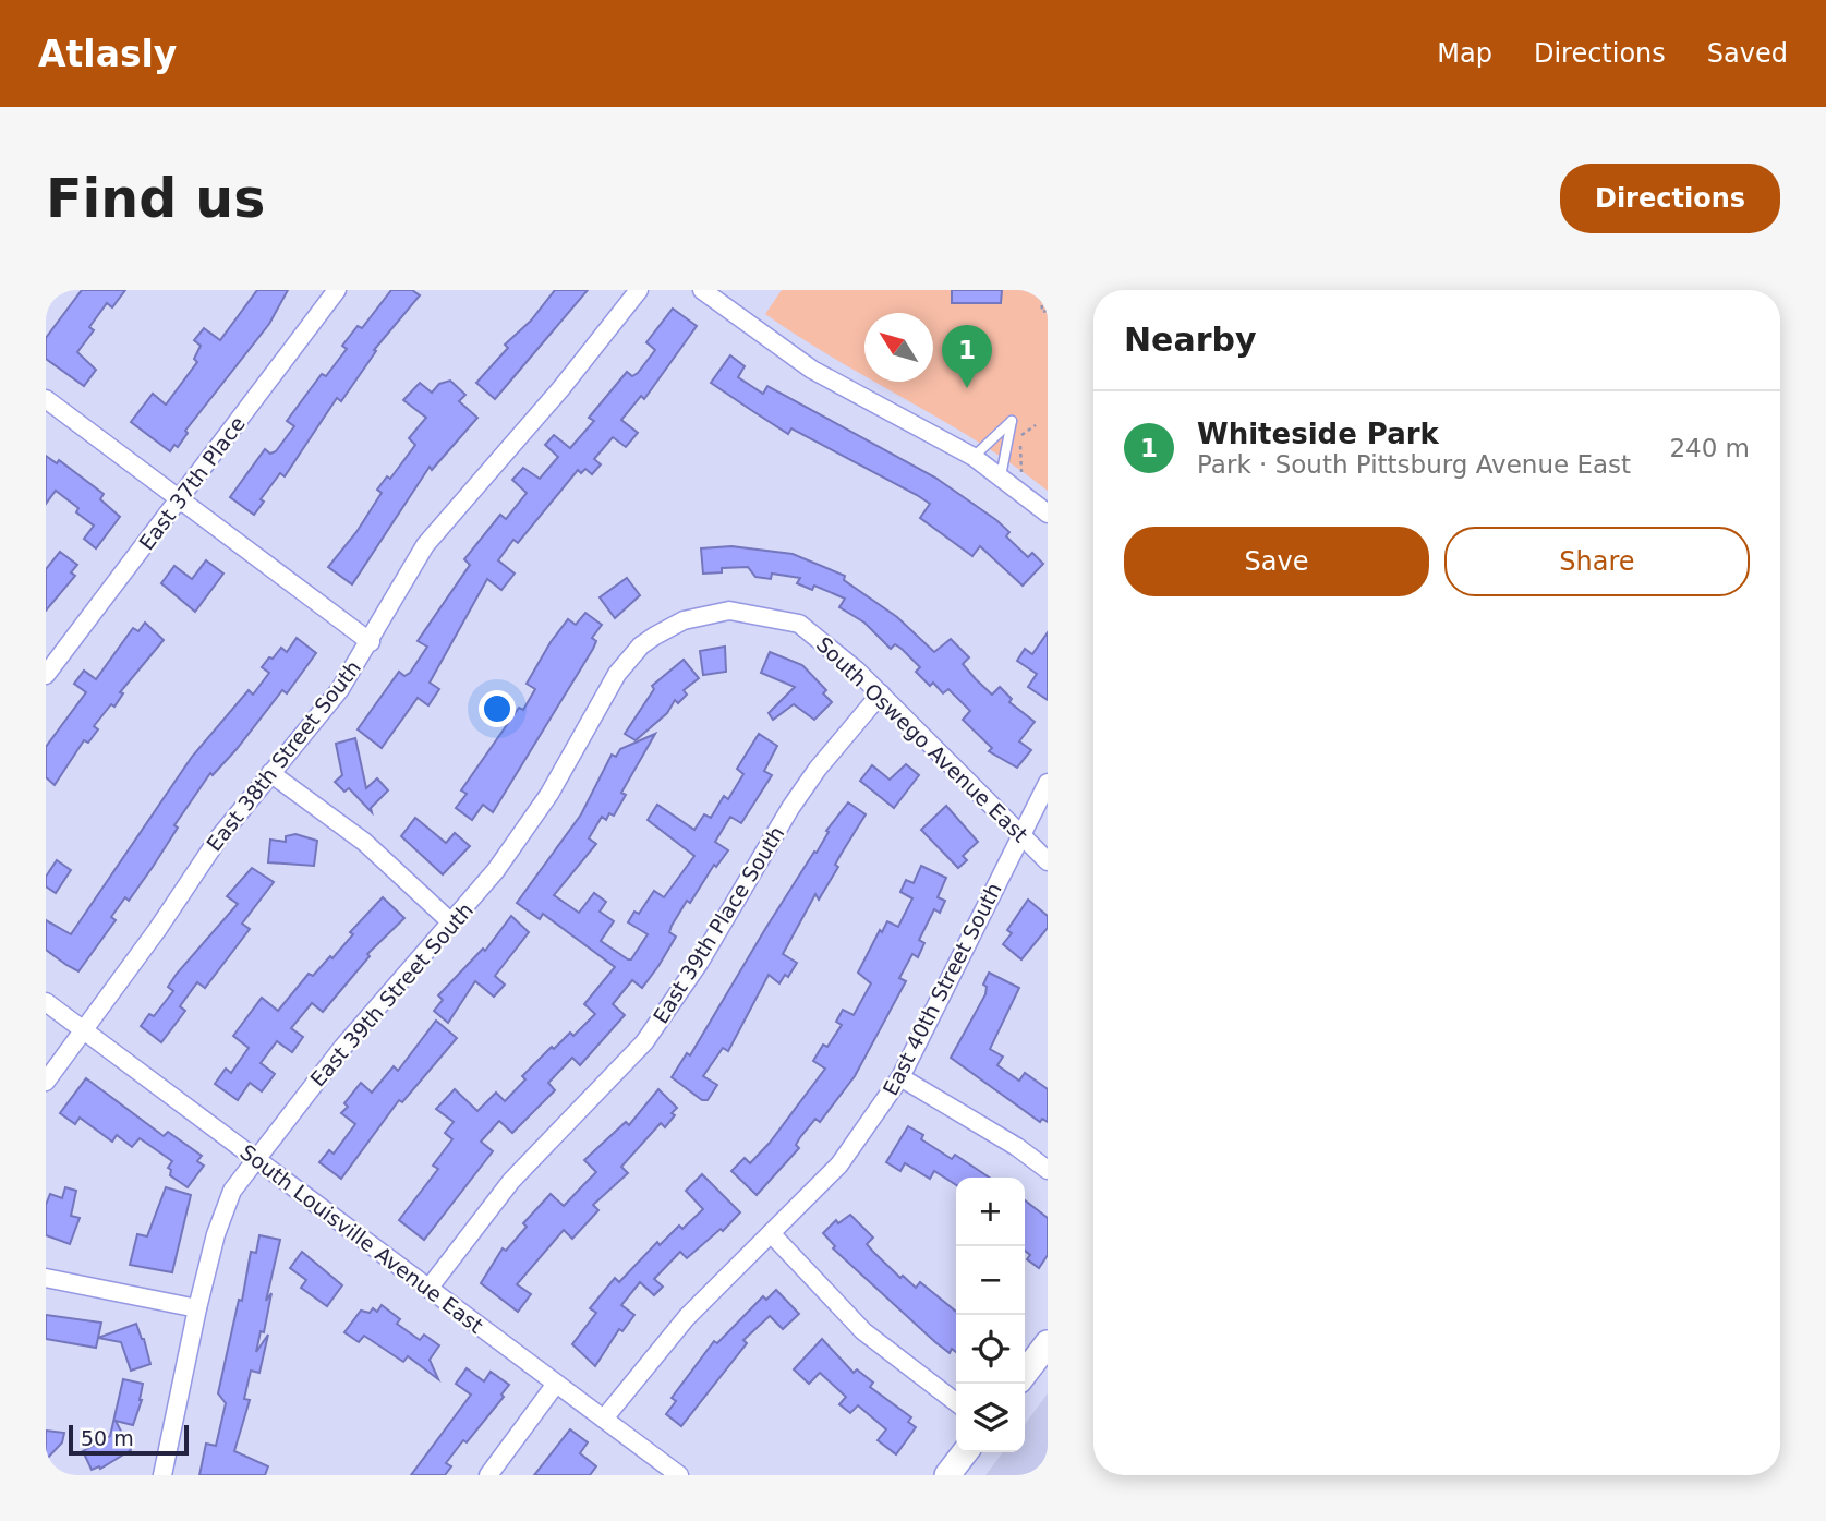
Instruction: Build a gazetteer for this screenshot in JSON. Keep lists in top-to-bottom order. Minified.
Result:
{"streets":{"street":["East 37th Place","South Oswego Avenue East","East 38th Street South","East 39th Place South","East 40th Street South","East 39th Street South","South Louisville Avenue East"]},"crossings":[["South Oswego Avenue East","East 39th Place South"],["South Oswego Avenue East","East 40th Street South"],["South Oswego Avenue East","East 39th Street South"],["East 38th Street South","South Louisville Avenue East"],["East 39th Place South","South Louisville Avenue East"],["East 40th Street South","South Louisville Avenue East"],["East 39th Street South","South Louisville Avenue East"]],"scale_bar":"50 m","north":"top left","page":{"header":"Atlasly","nav":["Map","Directions","Saved"],"buttons":["Directions",["Save","Share"]],"title":"Find us","heading":"Nearby","pins":"1","list":[{"mark":"1","name":"Whiteside Park","note":"Park · South Pittsburg Avenue East","value":"240 m"}],"map_buttons":["+","−"],"scale":"50 m"}}
